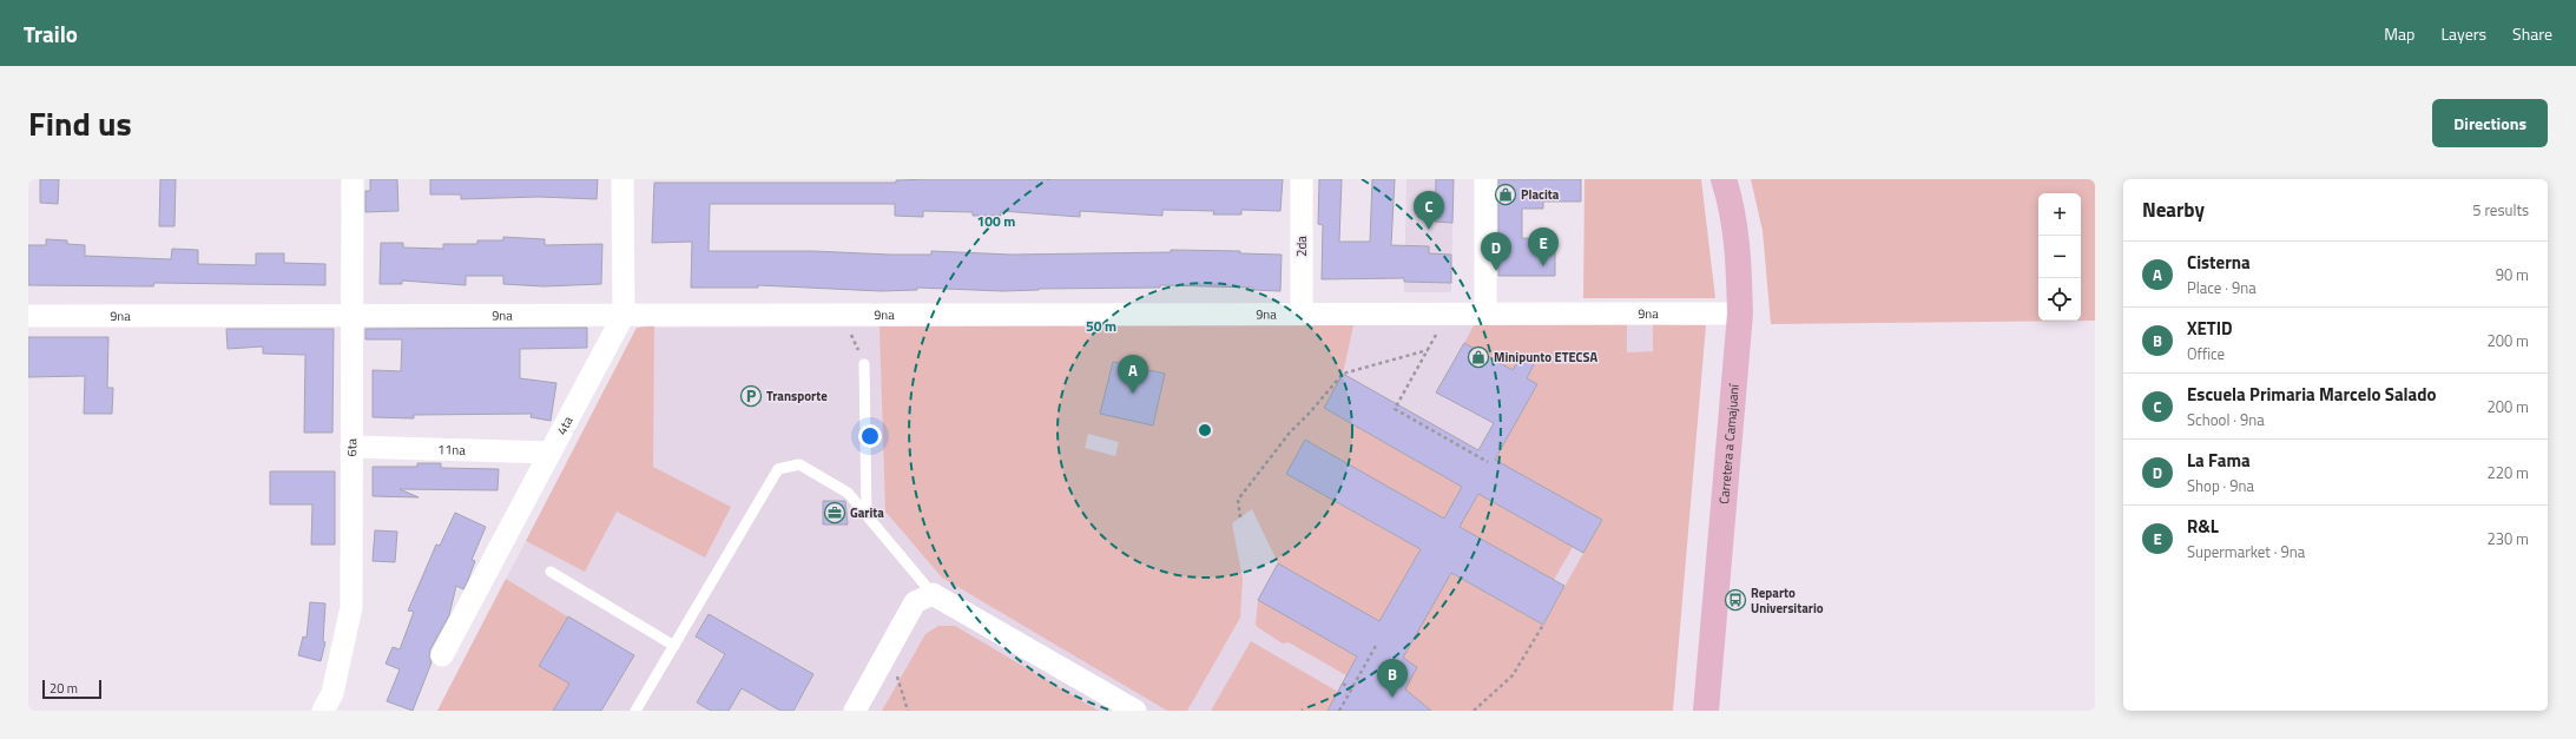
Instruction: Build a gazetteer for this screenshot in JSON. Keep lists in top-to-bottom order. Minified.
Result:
{"streets":{"main road":["Carretera a Camajuaní"],"street":["2da","9na","4ta","6ta","11na"]},"crossings":[["2da","9na"],["9na","4ta"],["9na","Carretera a Camajuaní"],["9na","6ta"],["4ta","11na"],["6ta","11na"]],"places":{"shop":["Placita","Minipunto ETECSA"],"parking":["Transporte"],"office":["Garita"],"bus stop":["Reparto Universitario"]},"scale_bar":"20 m","page":{"header":"Trailo","nav":["Map","Layers","Share"],"title":"Find us","buttons":"Directions","heading":["Nearby","5 results"],"pins":["C","E","D","A","B"],"map_buttons":["+","−"],"list":[{"mark":"A","name":"Cisterna","note":"Place · 9na","value":"90 m"},{"mark":"B","name":"XETID","note":"Office","value":"200 m"},{"mark":"C","name":"Escuela Primaria Marcelo Salado","note":"School · 9na","value":"200 m"},{"mark":"D","name":"La Fama","note":"Shop · 9na","value":"220 m"},{"mark":"E","name":"R&L","note":"Supermarket · 9na","value":"230 m"}],"scale":"20 m"},"rings":["100 m","50 m"]}
